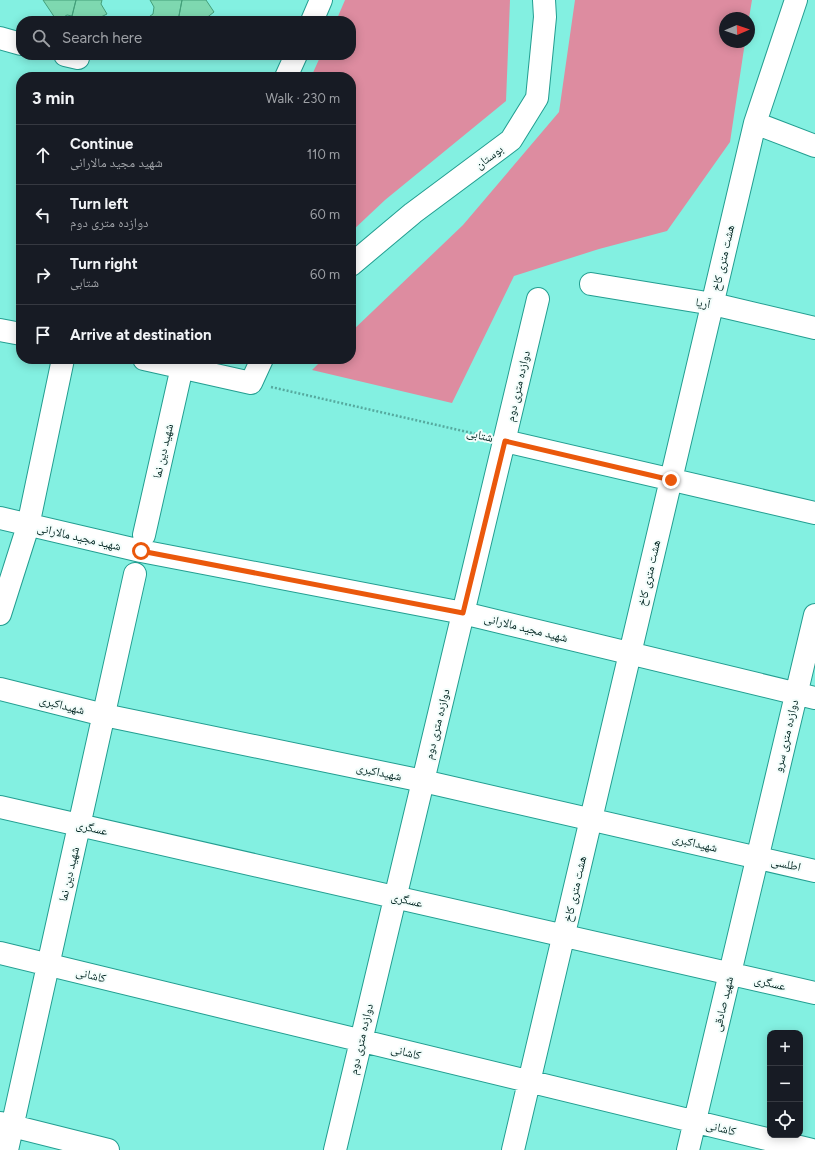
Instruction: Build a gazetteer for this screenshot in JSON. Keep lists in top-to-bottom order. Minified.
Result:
{"streets":{"street":["بوستان","هشت متری کاخ","آریا","دوازده متری دوم","شتابی","شهید دین نما","شهید مجید مالارانی","شهیداکبری","دوازده متری سرو","عسگری","اطلسی","کاشانی","شهید صادقی"]},"crossings":[["هشت متری کاخ","آریا"],["هشت متری کاخ","شتابی"],["هشت متری کاخ","شهید مجید مالارانی"],["هشت متری کاخ","شهیداکبری"],["هشت متری کاخ","عسگری"],["هشت متری کاخ","کاشانی"],["دوازده متری دوم","شتابی"],["دوازده متری دوم","شهید مجید مالارانی"],["دوازده متری دوم","شهیداکبری"],["دوازده متری دوم","عسگری"],["دوازده متری دوم","کاشانی"],["شهید دین نما","شهیداکبری"],["شهید دین نما","عسگری"],["شهید دین نما","کاشانی"],["شهید مجید مالارانی","دوازده متری سرو"],["شهیداکبری","دوازده متری سرو"],["شهیداکبری","اطلسی"],["شهیداکبری","شهید صادقی"],["دوازده متری سرو","اطلسی"],["دوازده متری سرو","شهید صادقی"],["عسگری","شهید صادقی"],["اطلسی","شهید صادقی"],["کاشانی","شهید صادقی"]],"north":"right","page":{"search":"Search here","heading":["3 min","Walk · 230 m"],"list":[["Continue","شهید مجید مالارانی","110 m"],["Turn left","دوازده متری دوم","60 m"],["Turn right","شتابی","60 m"],"Arrive at destination"],"map_buttons":["+","−"]}}
